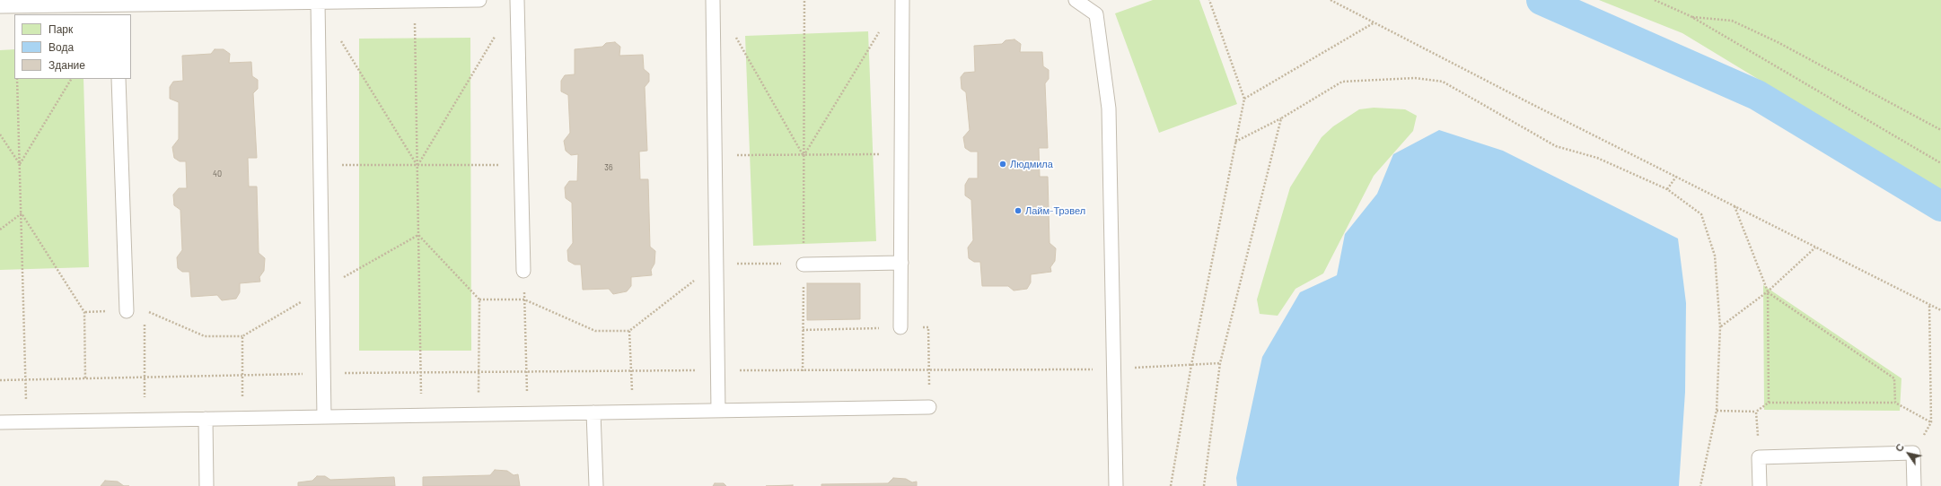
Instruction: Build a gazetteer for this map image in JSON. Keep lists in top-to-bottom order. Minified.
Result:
{"places":["Людмила","Лайм-Трэвел"],"house_numbers":["36","40"],"legend":["Парк","Вода","Здание"],"north":"top left"}
